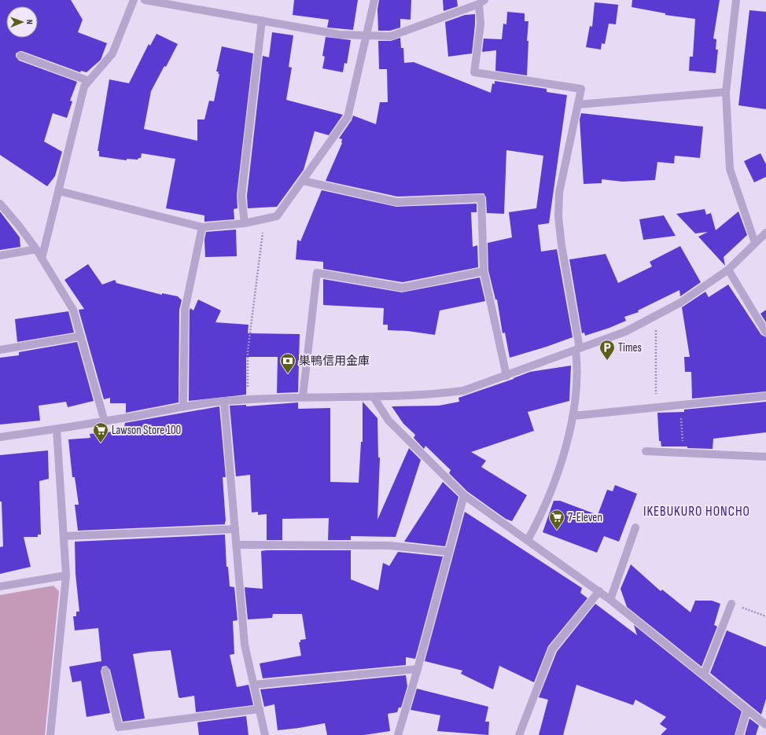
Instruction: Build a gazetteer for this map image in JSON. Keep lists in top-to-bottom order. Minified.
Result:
{"districts":["IKEBUKURO HONCHO"],"places":{"parking":["Times"],"bank":["巣鴨信用金庫"],"supermarket":["Lawson Store 100","7-Eleven"]},"north":"right"}
